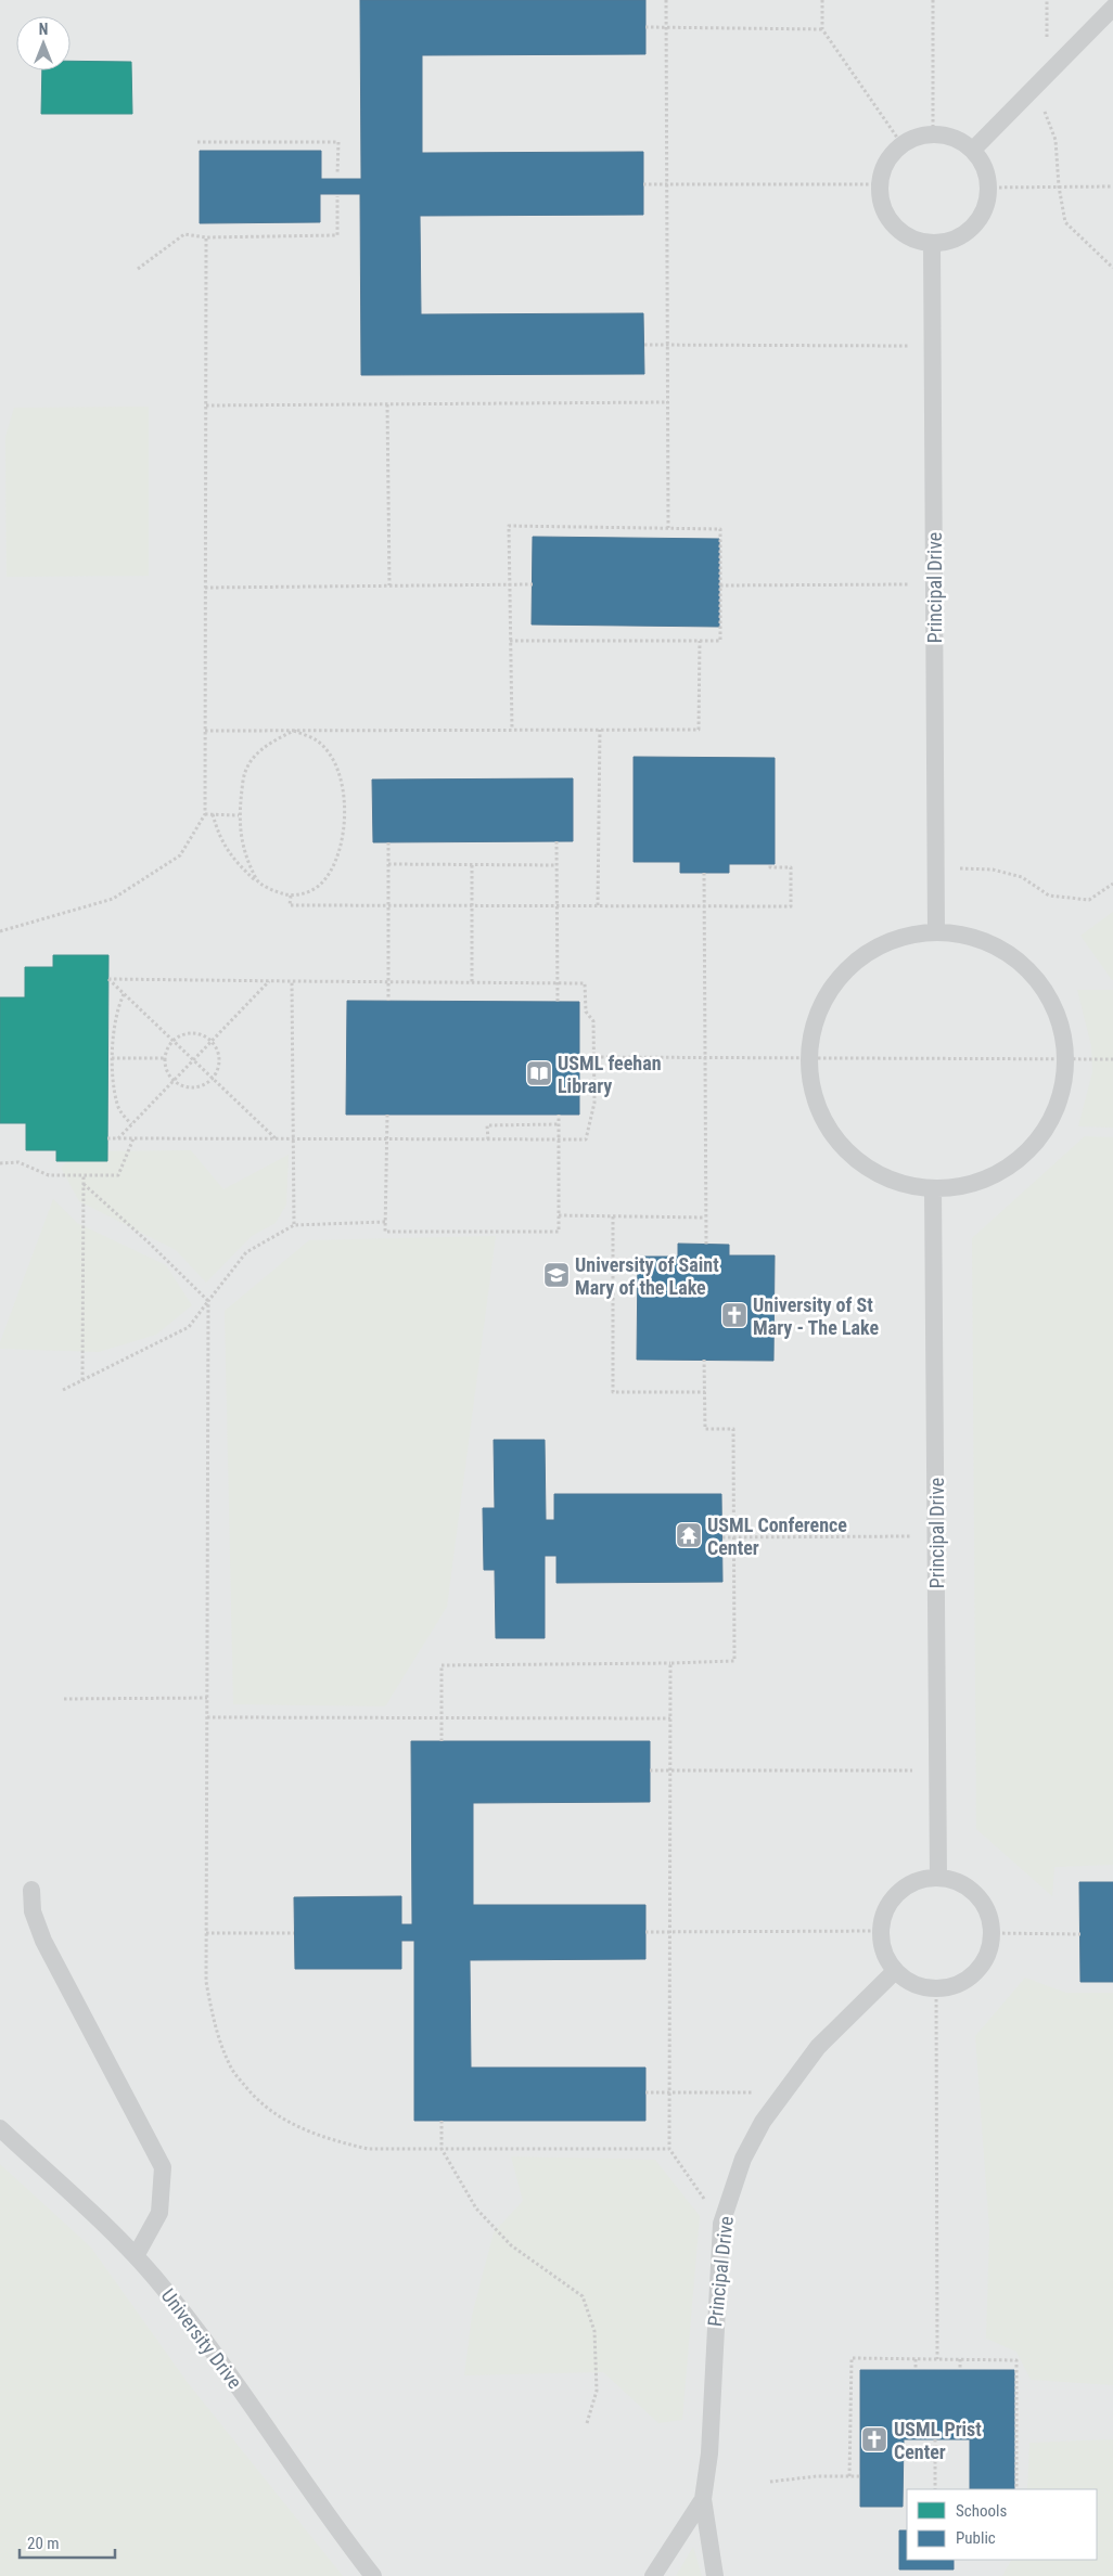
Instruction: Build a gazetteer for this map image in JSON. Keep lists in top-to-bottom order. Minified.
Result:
{"streets":{"lane":["Principal Drive","University Drive"]},"places":{"library":["USML feehan Library"],"school or university":["University of Saint Mary of the Lake"],"church":["University of St Mary - The Lake","USML Prist Center"],"temple":["USML Conference Center"]},"legend":["Schools","Public"],"scale_bar":"20 m","north":"top"}
